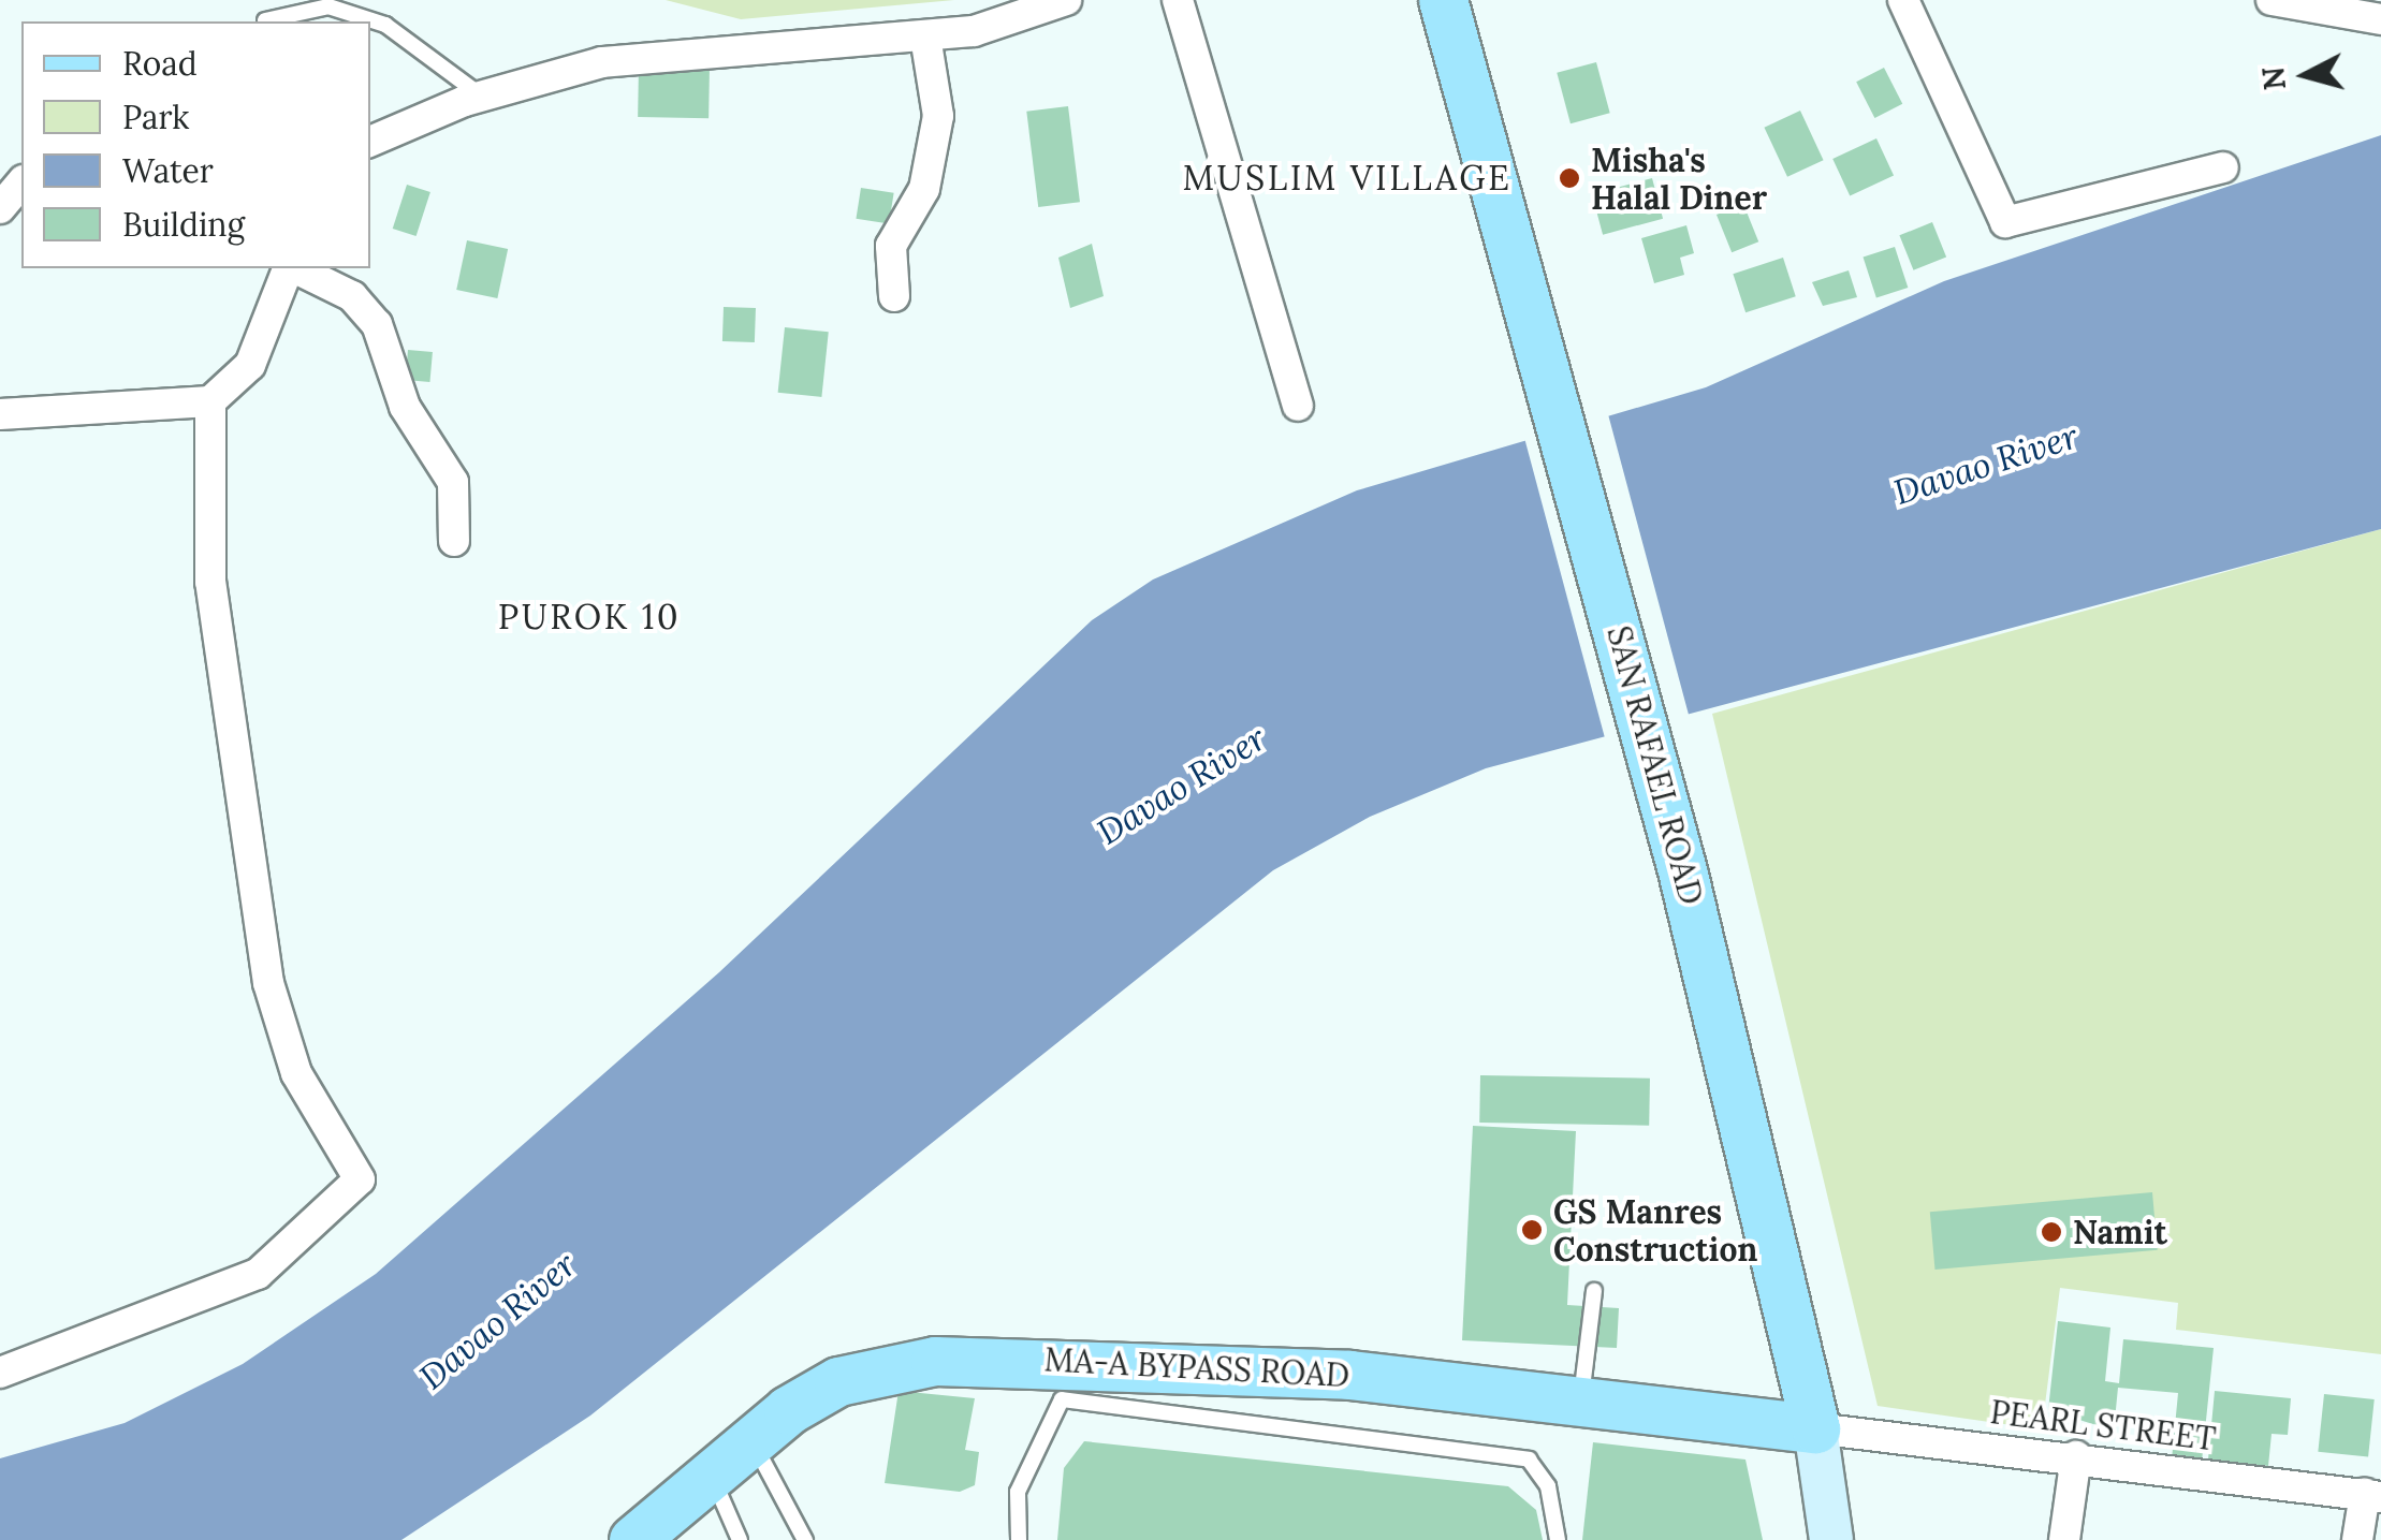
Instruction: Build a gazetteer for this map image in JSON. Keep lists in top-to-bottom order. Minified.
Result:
{"streets":{"main road":["SAN RAFAEL ROAD","MA-A BYPASS ROAD"],"street":["PEARL STREET"]},"crossings":[["SAN RAFAEL ROAD","MA-A BYPASS ROAD"],["SAN RAFAEL ROAD","PEARL STREET"],["MA-A BYPASS ROAD","PEARL STREET"]],"districts":["MUSLIM VILLAGE","PUROK 10"],"water":["Davao River"],"places":["Misha's Halal Diner","GS Manres Construction","Namit"],"legend":["Road","Park","Water","Building"],"north":"left"}
